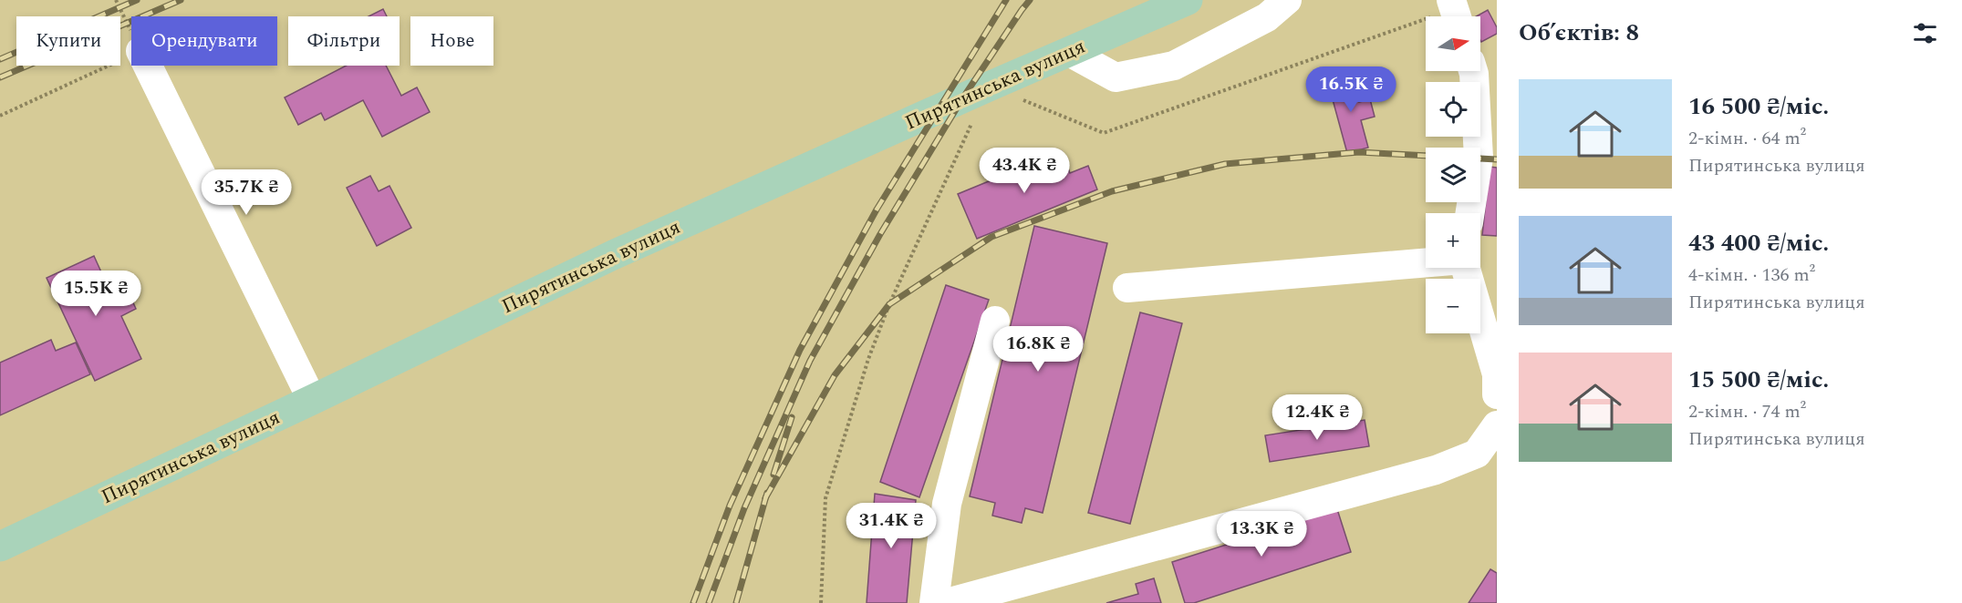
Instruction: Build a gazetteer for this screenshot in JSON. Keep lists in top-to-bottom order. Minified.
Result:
{"streets":{"main road":["Пирятинська вулиця"]},"north":"right","page":{"heading":"Об’єктів: 8","map_buttons":["+","−"],"chip":["Купити","Орендувати","Фільтри","Нове"],"list":[{"name":"16 500 ₴/міс.","note":"2-кімн. · 64 m² · Пирятинська вулиця"},{"name":"43 400 ₴/міс.","note":"4-кімн. · 136 m² · Пирятинська вулиця"},{"name":"15 500 ₴/міс.","note":"2-кімн. · 74 m² · Пирятинська вулиця"}],"price":["16.5K ₴","43.4K ₴","35.7K ₴","15.5K ₴","16.8K ₴","12.4K ₴","31.4K ₴","13.3K ₴"]}}
